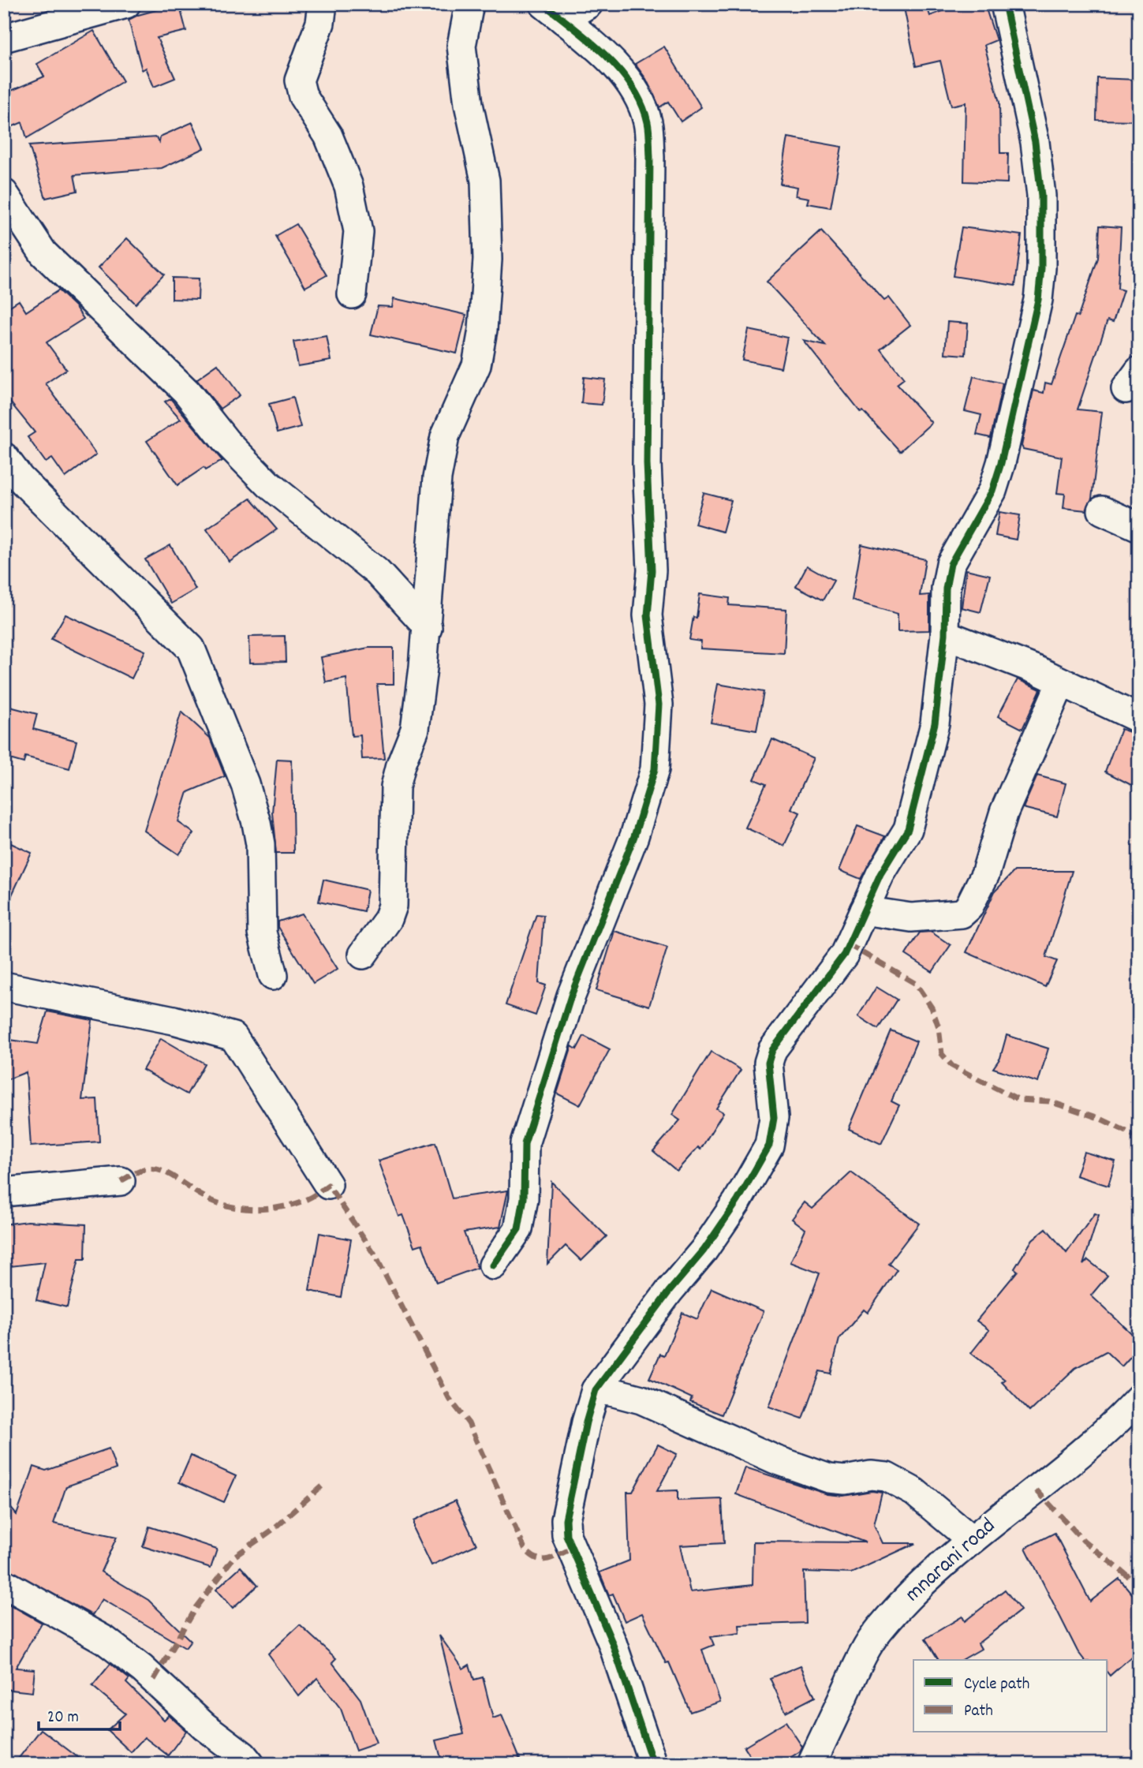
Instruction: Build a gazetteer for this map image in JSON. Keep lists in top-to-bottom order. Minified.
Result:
{"streets":{"street":["mnarani road"]},"legend":["Cycle path","Path"],"scale_bar":"20 m"}
